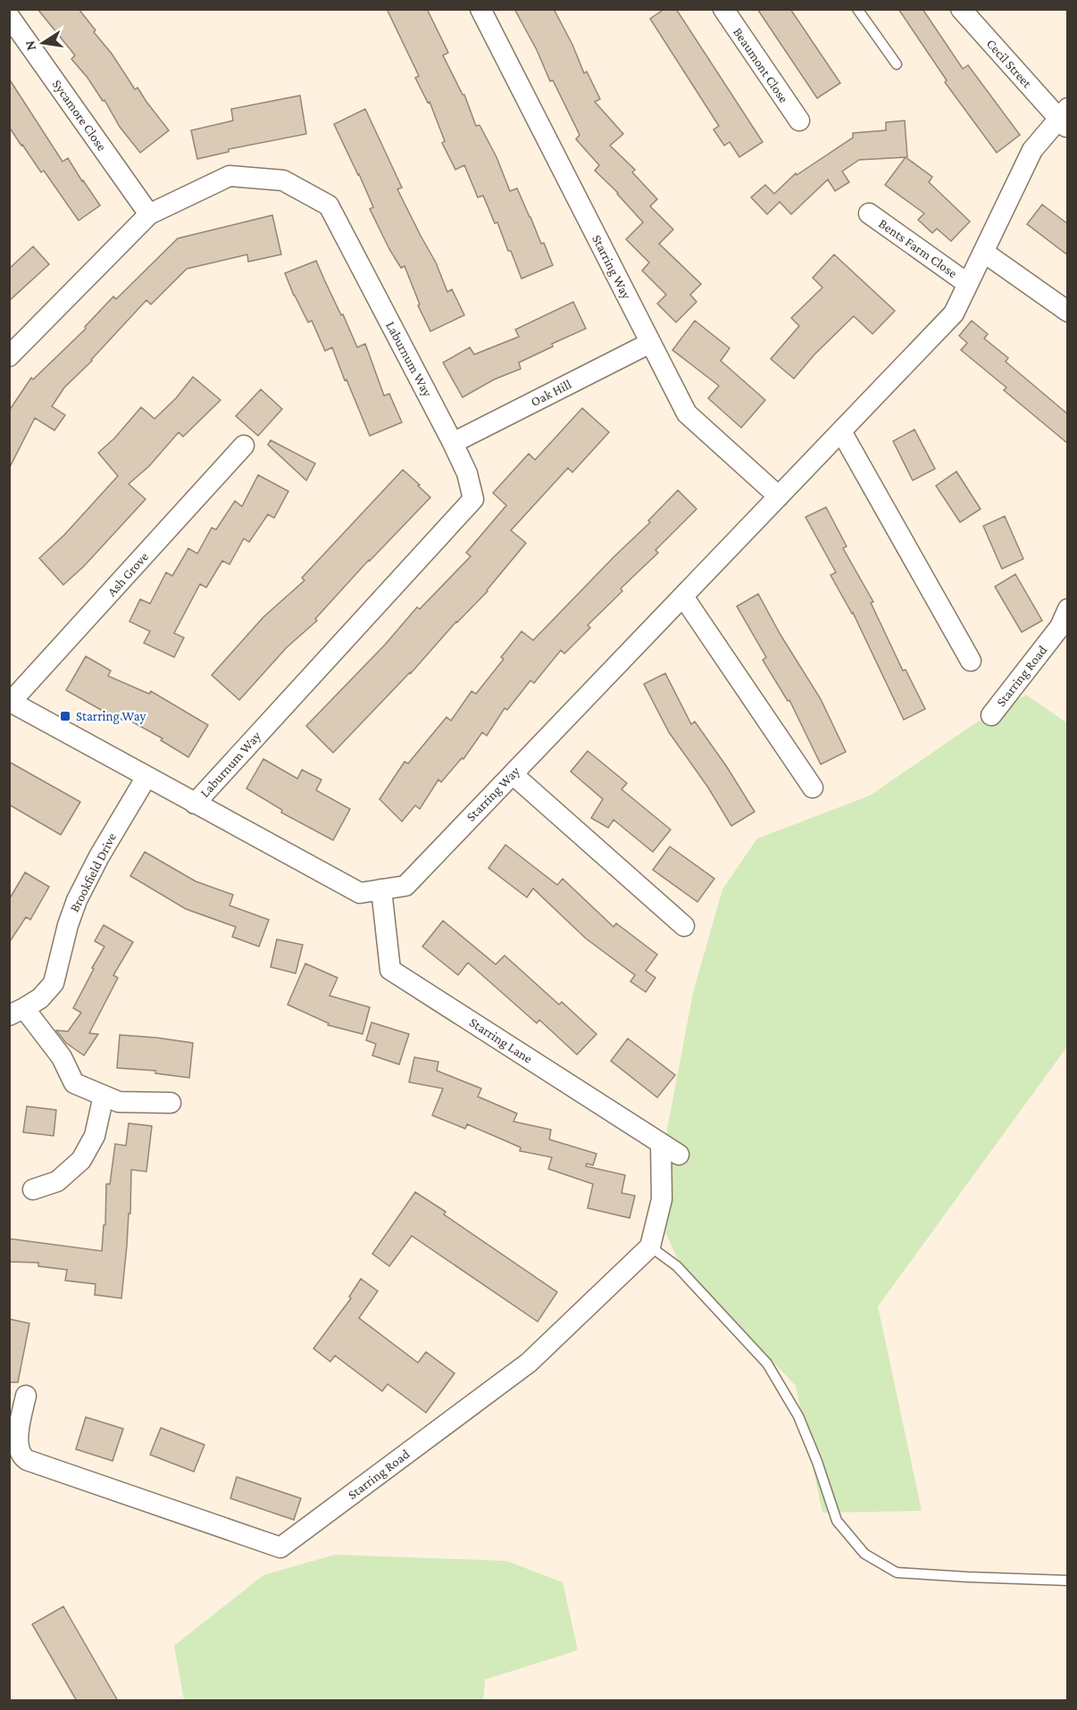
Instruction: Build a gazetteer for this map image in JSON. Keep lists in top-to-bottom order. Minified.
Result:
{"streets":{"street":["Cecil Street","Beaumont Close","Sycamore Close","Bents Farm Close","Starring Way","Laburnum Way","Oak Hill","Ash Grove","Starring Road","Brookfield Drive","Starring Lane"]},"crossings":[["Cecil Street","Starring Way"],["Sycamore Close","Laburnum Way"],["Bents Farm Close","Starring Way"],["Starring Way","Laburnum Way"],["Starring Way","Oak Hill"],["Starring Way","Ash Grove"],["Starring Way","Brookfield Drive"],["Starring Way","Starring Lane"],["Laburnum Way","Oak Hill"]],"places":{"transit":["Starring Way"]},"north":"left"}
